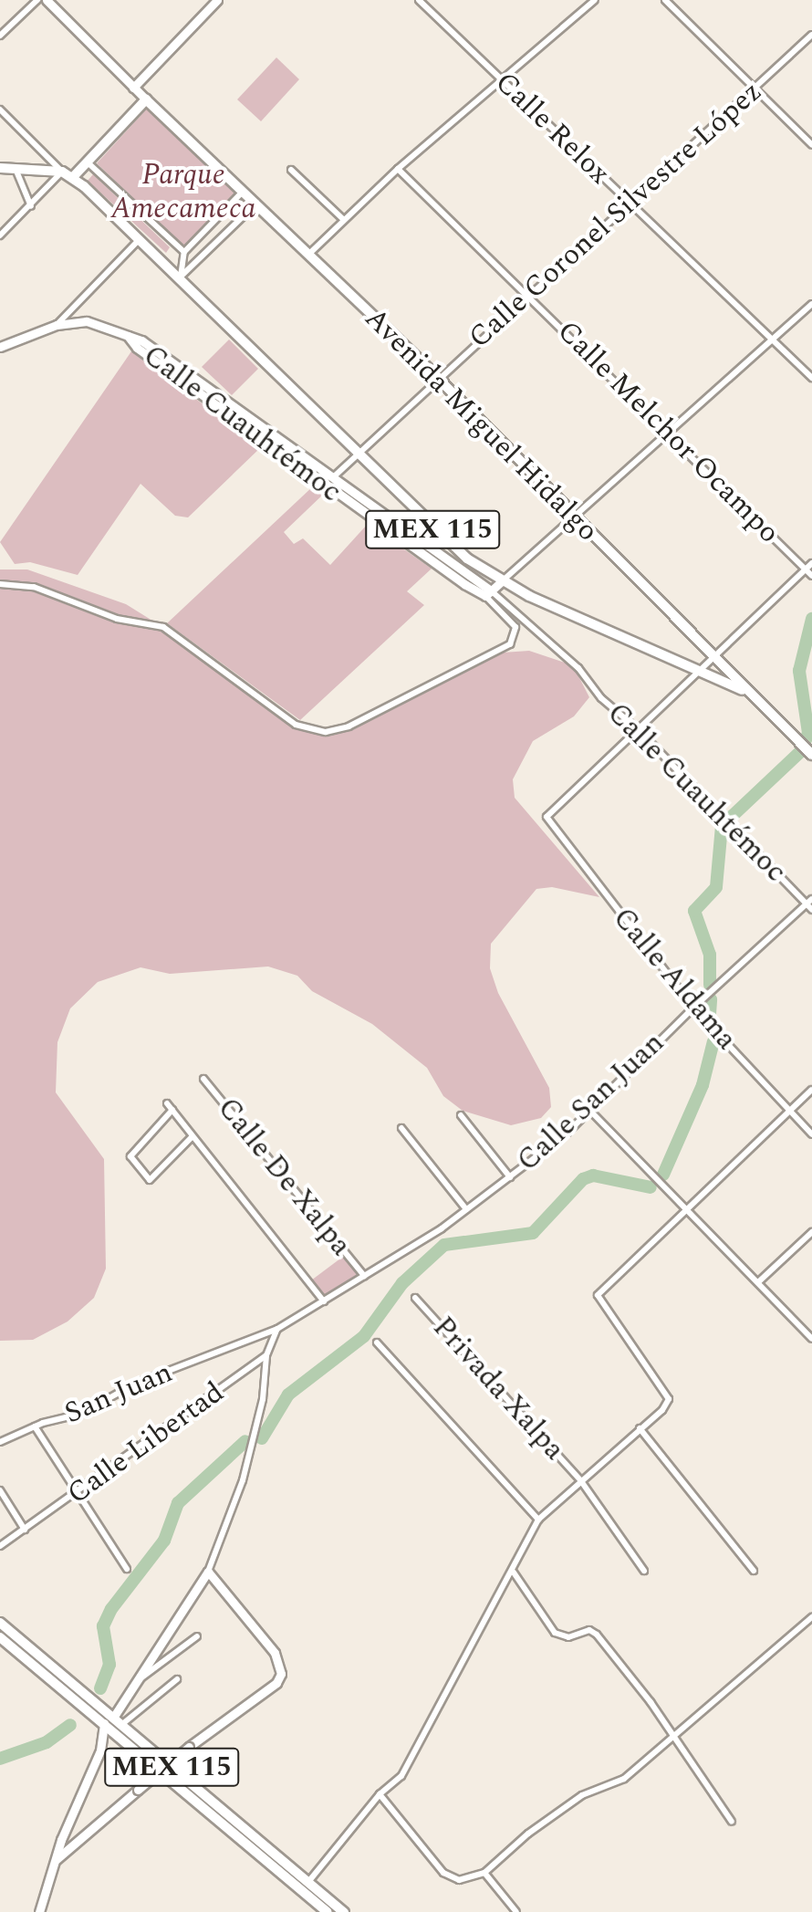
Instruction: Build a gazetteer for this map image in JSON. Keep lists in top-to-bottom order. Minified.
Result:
{"streets":{"main road":["Avenida Miguel Hidalgo","MEX 115"],"street":["Calle Relox","Calle Coronel Silvestre López","Calle Cuauhtémoc","Calle Melchor Ocampo","Calle Aldama","Calle San Juan","Calle De Xalpa","Privada Xalpa","San Juan","Calle Libertad"]},"crossings":[["Calle Relox","Calle Coronel Silvestre López"],["Calle Coronel Silvestre López","Calle Cuauhtémoc"],["Calle Coronel Silvestre López","Avenida Miguel Hidalgo"],["Calle Coronel Silvestre López","Calle Melchor Ocampo"],["Calle Coronel Silvestre López","MEX 115"],["Calle Cuauhtémoc","Calle Aldama"],["Calle Cuauhtémoc","Calle San Juan"],["Avenida Miguel Hidalgo","MEX 115"],["Calle Aldama","Calle San Juan"],["Calle San Juan","Calle De Xalpa"],["Calle San Juan","San Juan"]],"parks":["Parque Amecameca"]}
